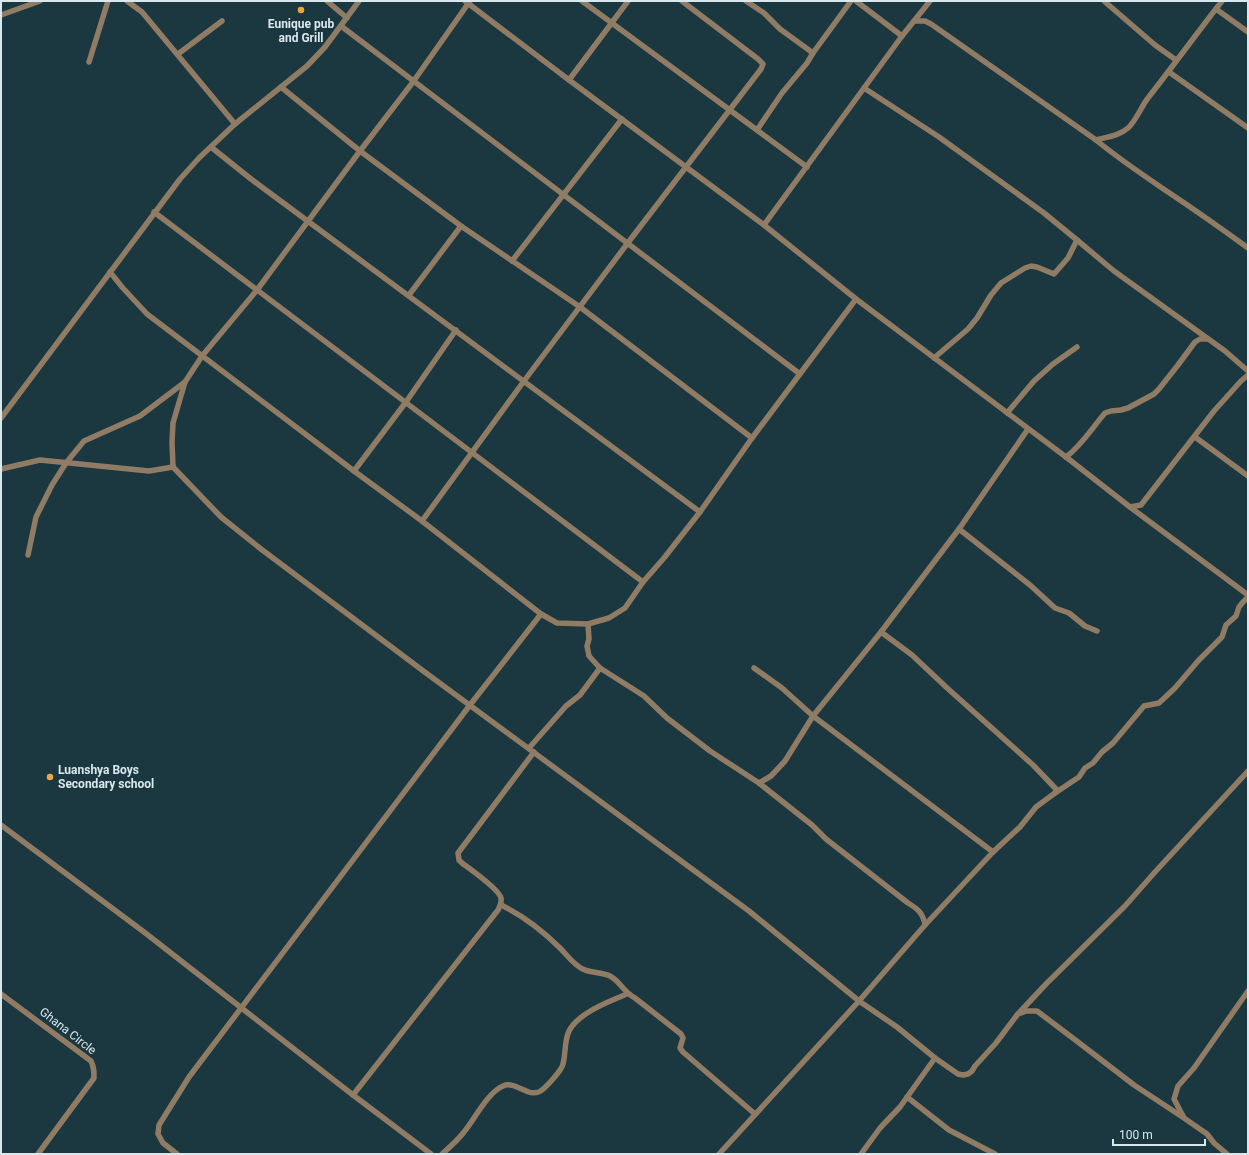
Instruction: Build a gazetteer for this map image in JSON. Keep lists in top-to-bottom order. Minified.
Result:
{"streets":{"street":["Ghana Circle"]},"places":["Eunique pub and Grill","Luanshya Boys Secondary school"],"scale_bar":"100 m"}
